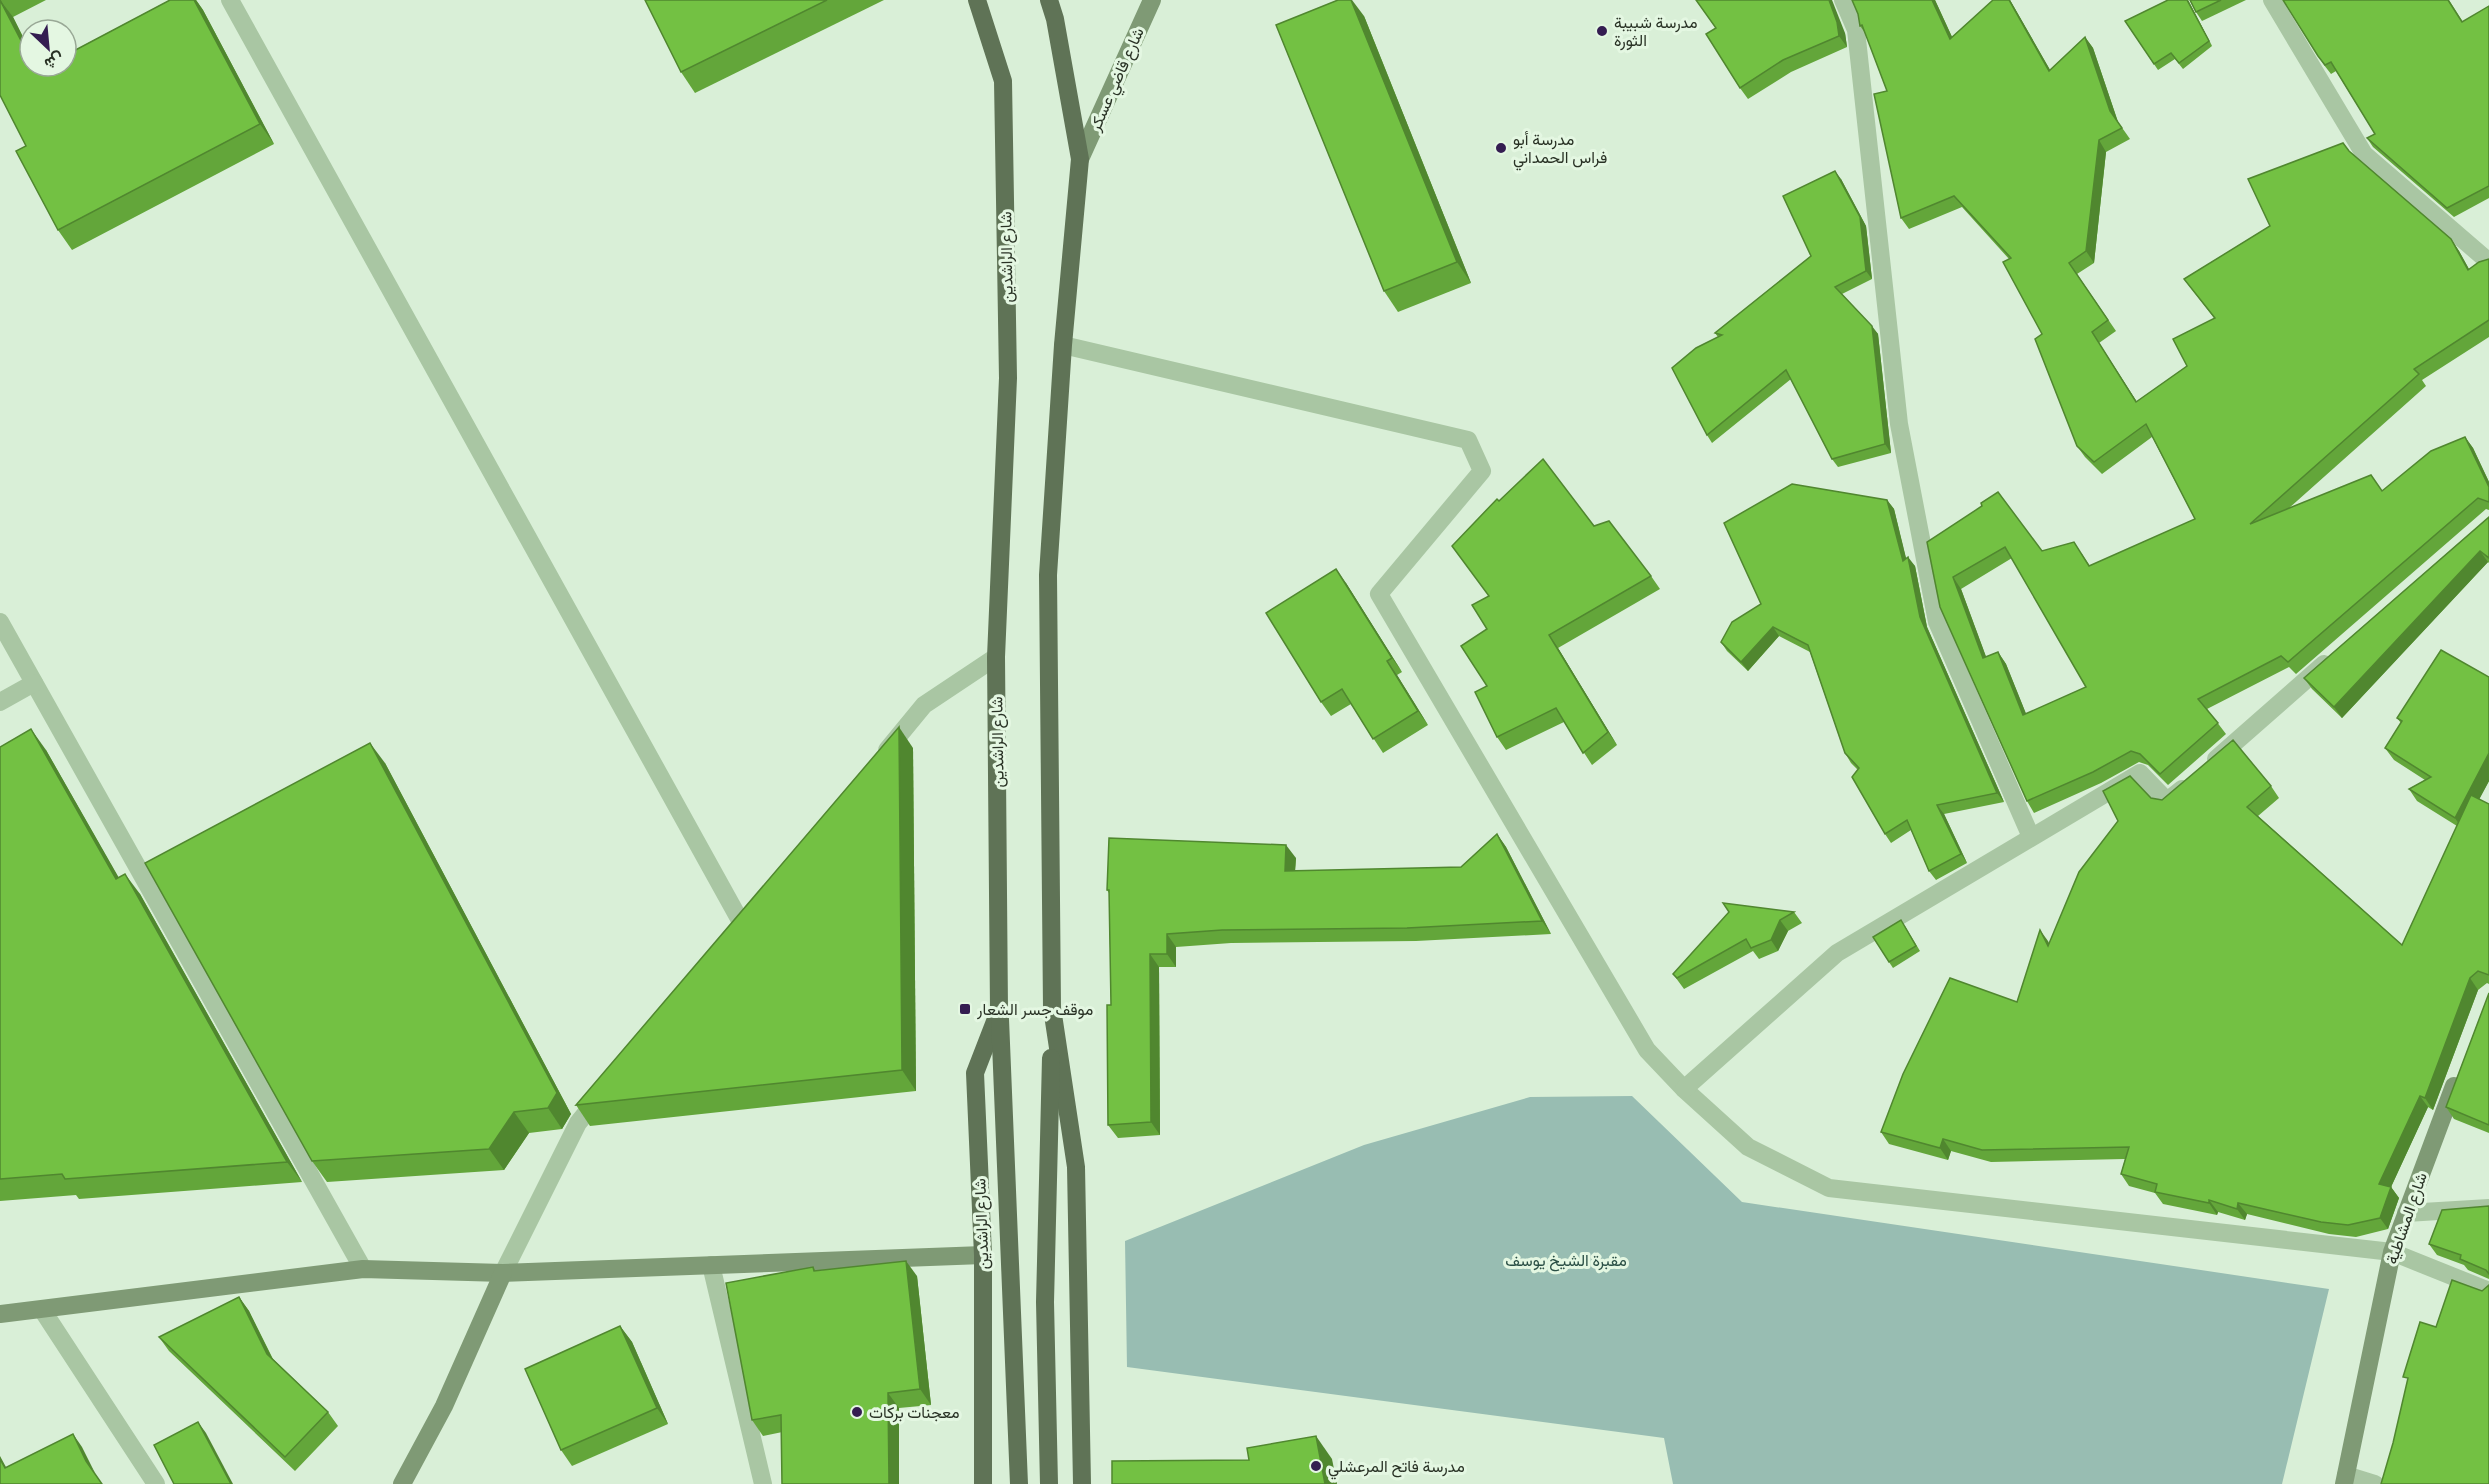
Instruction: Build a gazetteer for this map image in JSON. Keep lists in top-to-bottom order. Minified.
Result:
{"streets":{"main road":["شارع قاضي عسكر","شارع الراشدين","شارع المشاطية"]},"parks":["مقبرة الشيخ يوسف"],"places":{"other":["مدرسة شبيبة الثورة","مدرسة أبو فراس الحمداني","معجنات بركات","مدرسة فاتح المرعشلي"],"transit":["موقف جسر الشعار"]},"north":"bottom right"}
